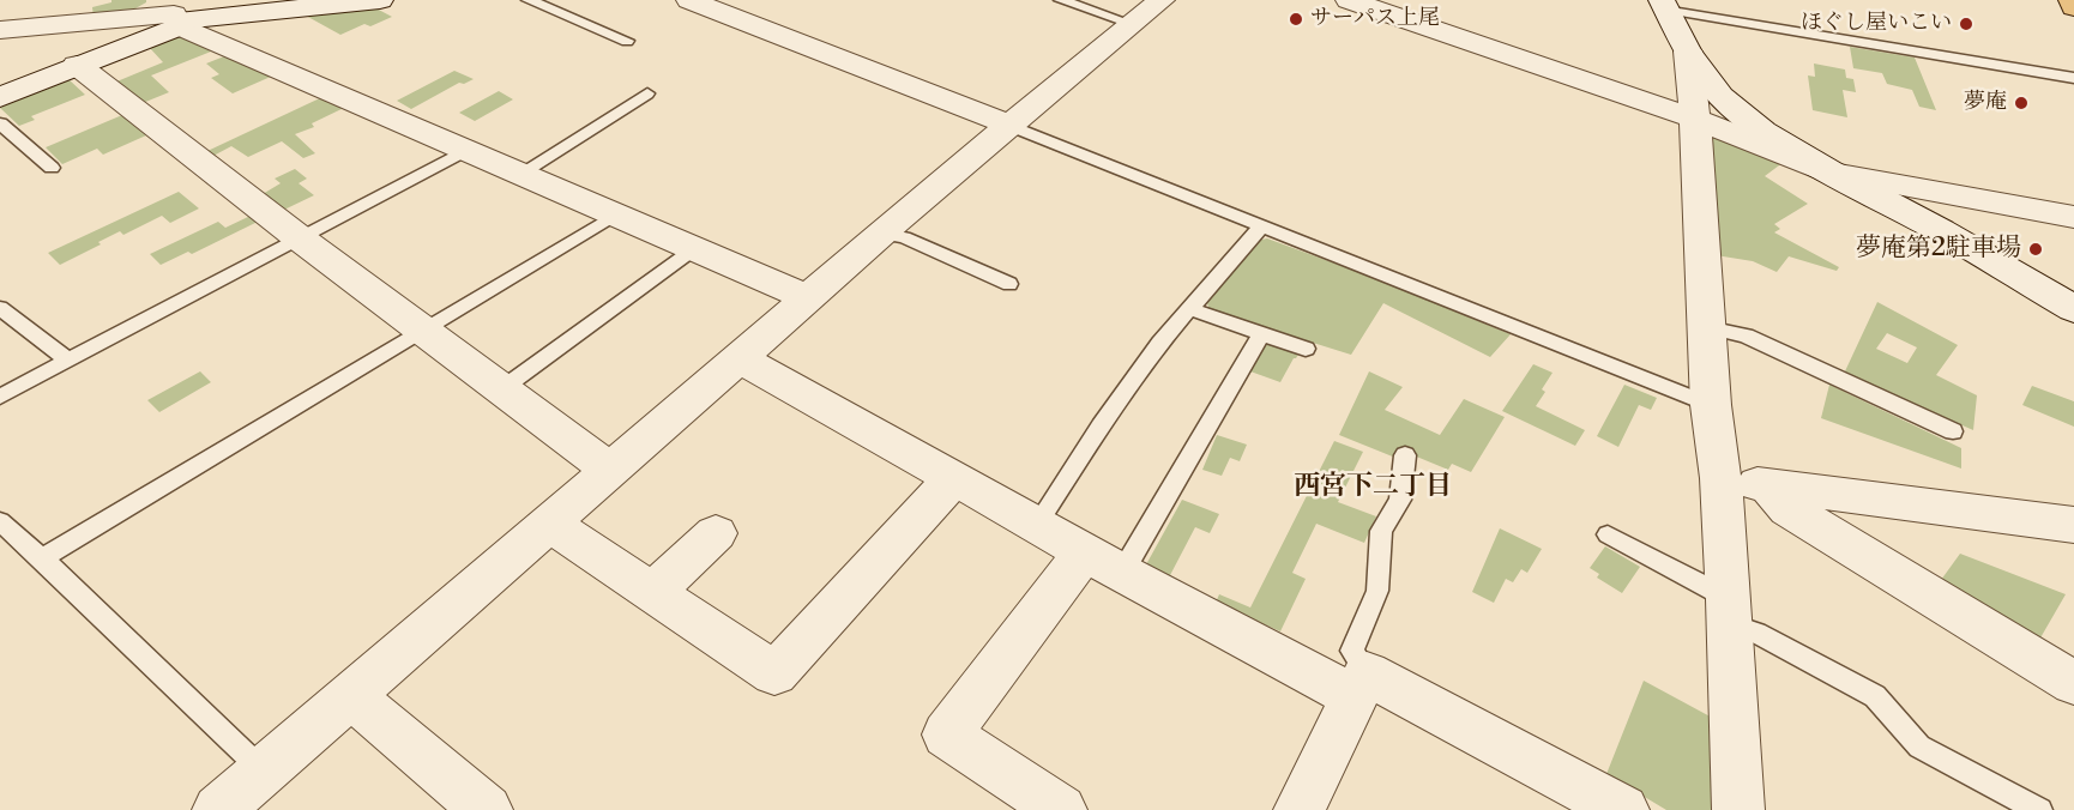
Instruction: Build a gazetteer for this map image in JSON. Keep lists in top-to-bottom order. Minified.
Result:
{"districts":["西宮下二丁目"],"places":["サーパス上尾","ほぐし屋いこい","夢庵","夢庵第2駐車場"]}
